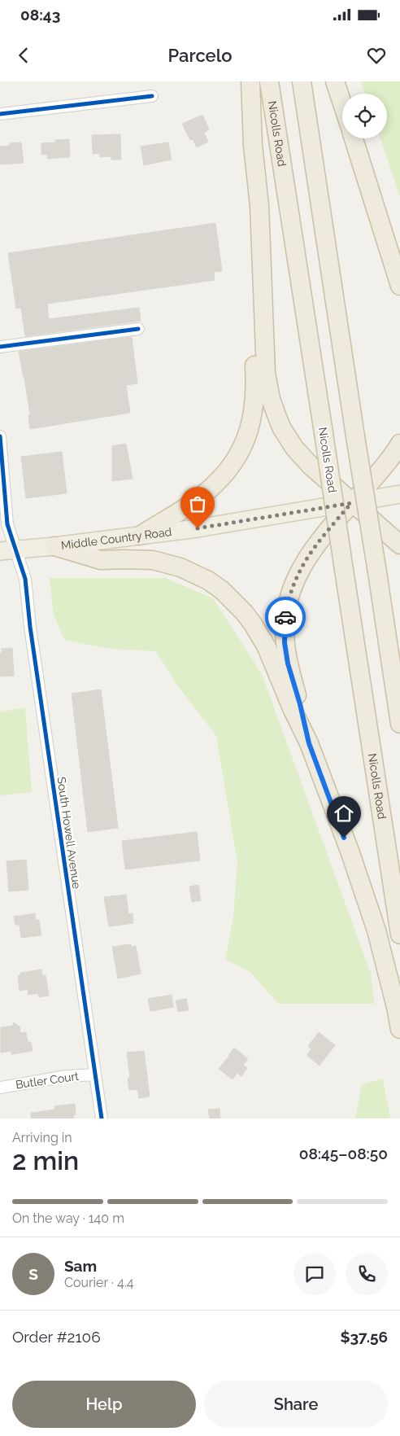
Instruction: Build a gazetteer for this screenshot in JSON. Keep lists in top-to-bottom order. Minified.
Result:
{"streets":{"highway":["Nicolls Road"],"main road":["Middle Country Road"],"street":["South Howell Avenue","Butler Court"]},"crossings":[["Middle Country Road","South Howell Avenue"],["South Howell Avenue","Butler Court"]],"page":{"status":"08:43","header":"Parcelo","heading":["2 min","Arriving in","08:45–08:50"],"panel":["Sam","Courier · 4.4","Order #2106","$37.56"],"bar":"On the way · 140 m","round":"S","buttons":["Help","Share"]}}
